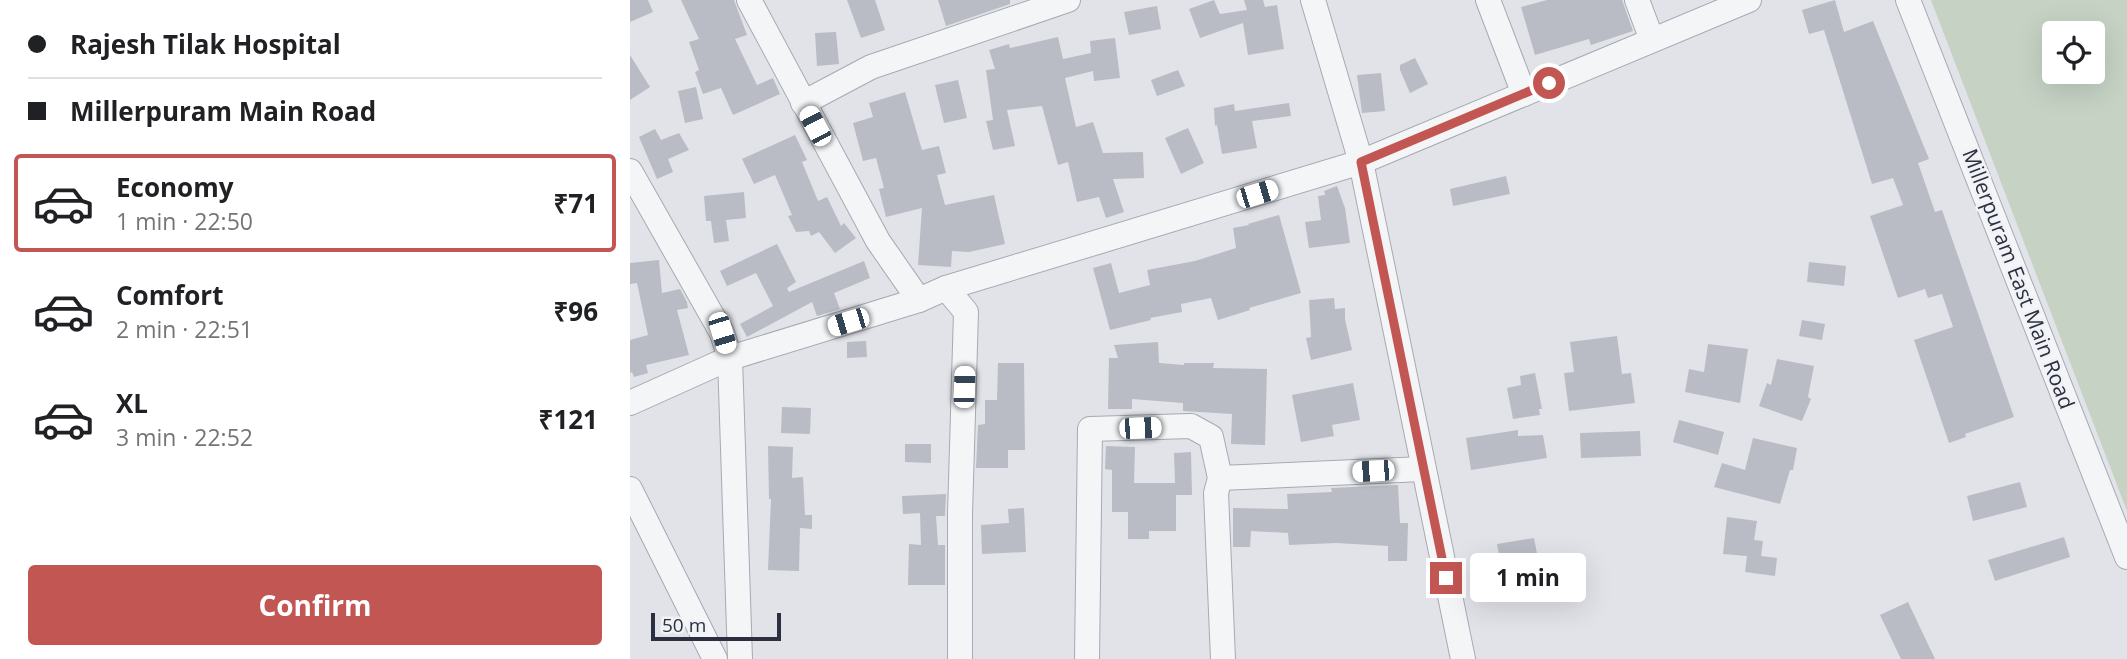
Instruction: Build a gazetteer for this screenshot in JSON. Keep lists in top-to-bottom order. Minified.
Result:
{"streets":{"street":["Millerpuram East Main Road"]},"scale_bar":"50 m","page":{"banner":["Rajesh Tilak Hospital","Millerpuram Main Road"],"list":[{"name":"Economy","note":"1 min · 22:50","value":"₹71"},{"name":"Comfort","note":"2 min · 22:51","value":"₹96"},{"name":"XL","note":"3 min · 22:52","value":"₹121"}],"buttons":"Confirm","bubble":"1 min","scale":"50 m"}}
